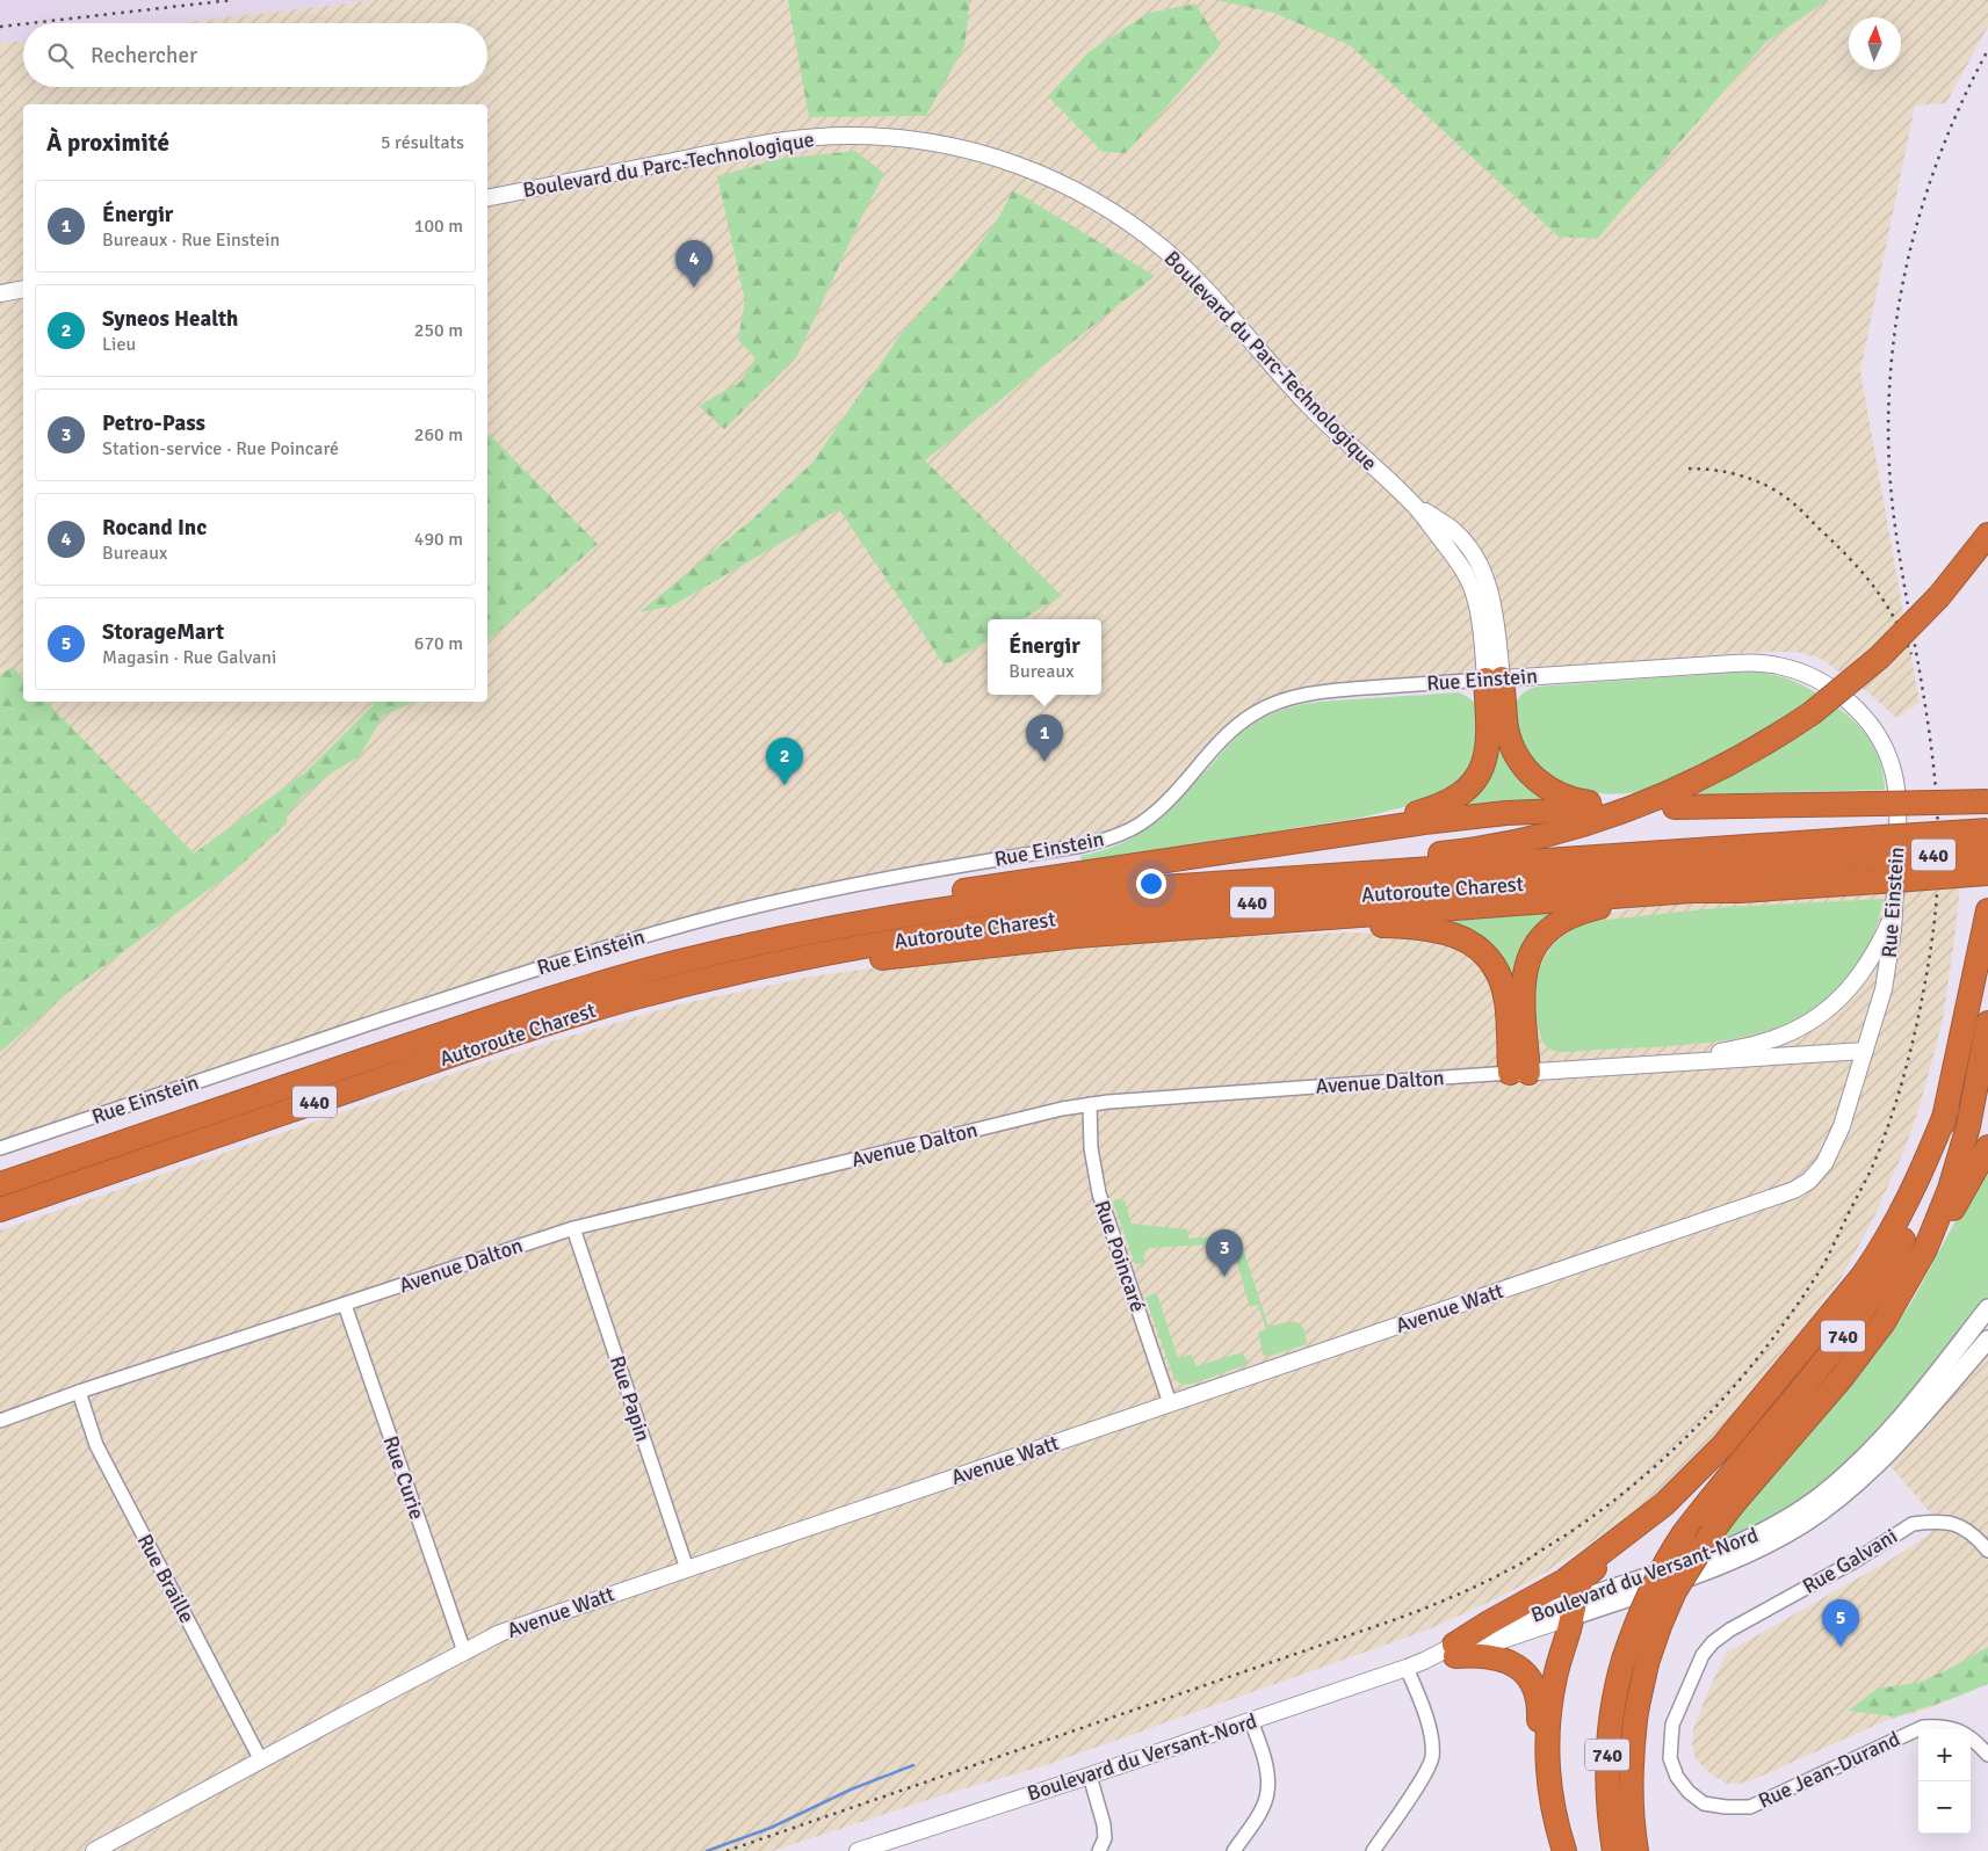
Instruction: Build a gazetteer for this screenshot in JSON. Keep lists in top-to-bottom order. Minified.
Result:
{"streets":{"highway":["440","Autoroute Charest","740"],"main road":["Boulevard du Versant-Nord"],"street":["Boulevard du Parc-Technologique","Rue Einstein","Avenue Dalton","Rue Poincaré","Avenue Watt","Rue Papin","Rue Curie","Rue Galvani","Rue Braille","Rue Jean-Durand"]},"crossings":[["Boulevard du Parc-Technologique","Rue Einstein"],["Rue Einstein","Avenue Dalton"],["Rue Einstein","Avenue Watt"],["Avenue Dalton","Rue Poincaré"],["Avenue Dalton","Avenue Watt"],["Avenue Dalton","Rue Papin"],["Avenue Dalton","Rue Curie"],["Avenue Dalton","Rue Braille"],["Rue Poincaré","Avenue Watt"],["Avenue Watt","Rue Papin"],["Avenue Watt","Rue Curie"],["Avenue Watt","Rue Braille"],["Rue Galvani","Rue Jean-Durand"]],"north":"top","page":{"search":"Rechercher","heading":["À proximité","5 résultats"],"list":[{"mark":"1","name":"Énergir","note":"Bureaux · Rue Einstein","value":"100 m"},{"mark":"2","name":"Syneos Health","note":"Lieu","value":"250 m"},{"mark":"3","name":"Petro-Pass","note":"Station-service · Rue Poincaré","value":"260 m"},{"mark":"4","name":"Rocand Inc","note":"Bureaux","value":"490 m"},{"mark":"5","name":"StorageMart","note":"Magasin · Rue Galvani","value":"670 m"}],"pins":["4","1","2","3","5"],"popup":["Énergir","Bureaux"],"map_buttons":["+","−"]}}
